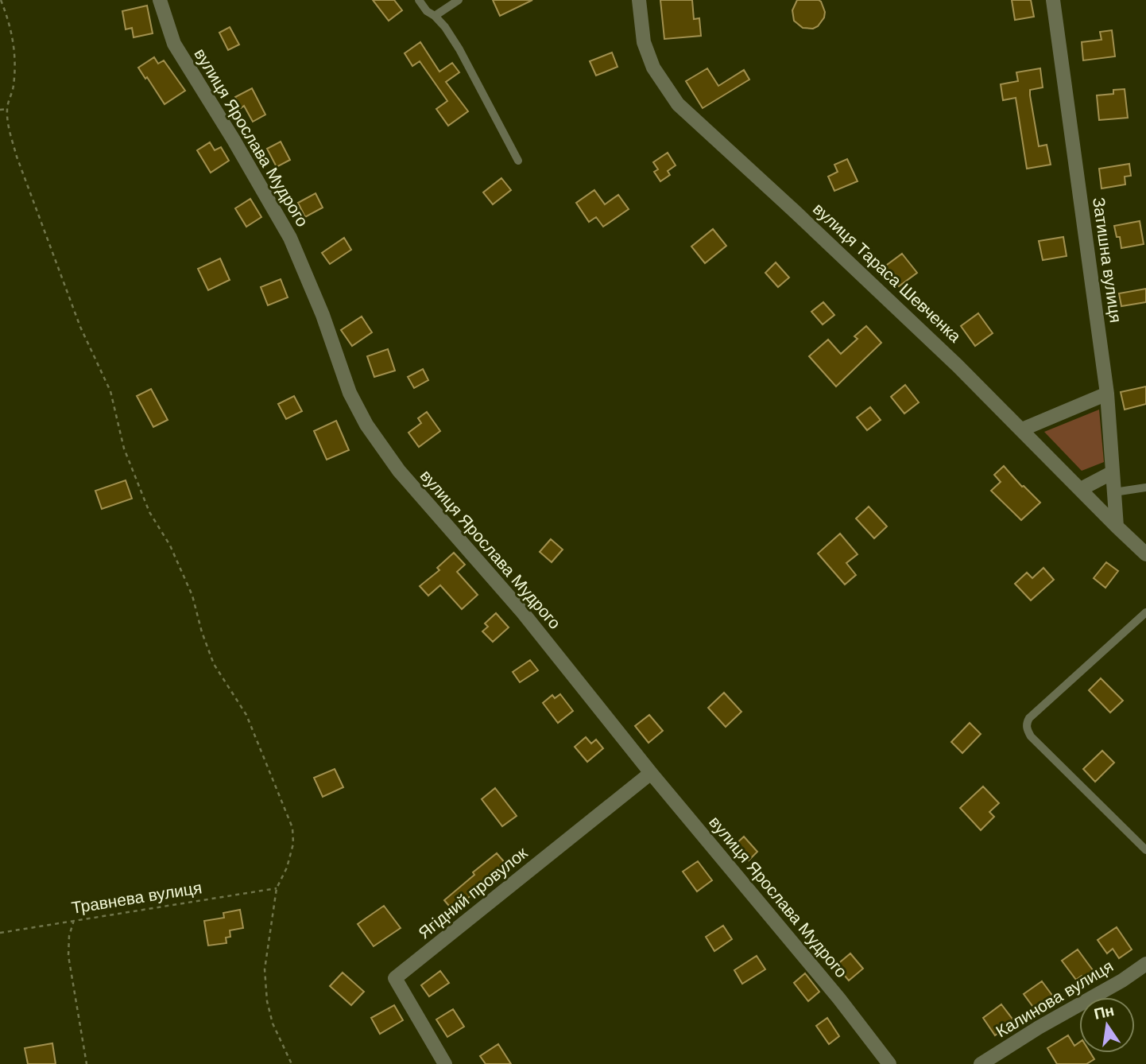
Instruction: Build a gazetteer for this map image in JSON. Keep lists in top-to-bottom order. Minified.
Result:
{"streets":{"street":["вулиця Ярослава Мудрого","Затишна вулиця","вулиця Тараса Шевченка","Ягідний провулок","Калинова вулиця"],"path":["Травнева вулиця"]},"crossings":[["вулиця Ярослава Мудрого","Ягідний провулок"],["Затишна вулиця","вулиця Тараса Шевченка"]],"north":"top"}
